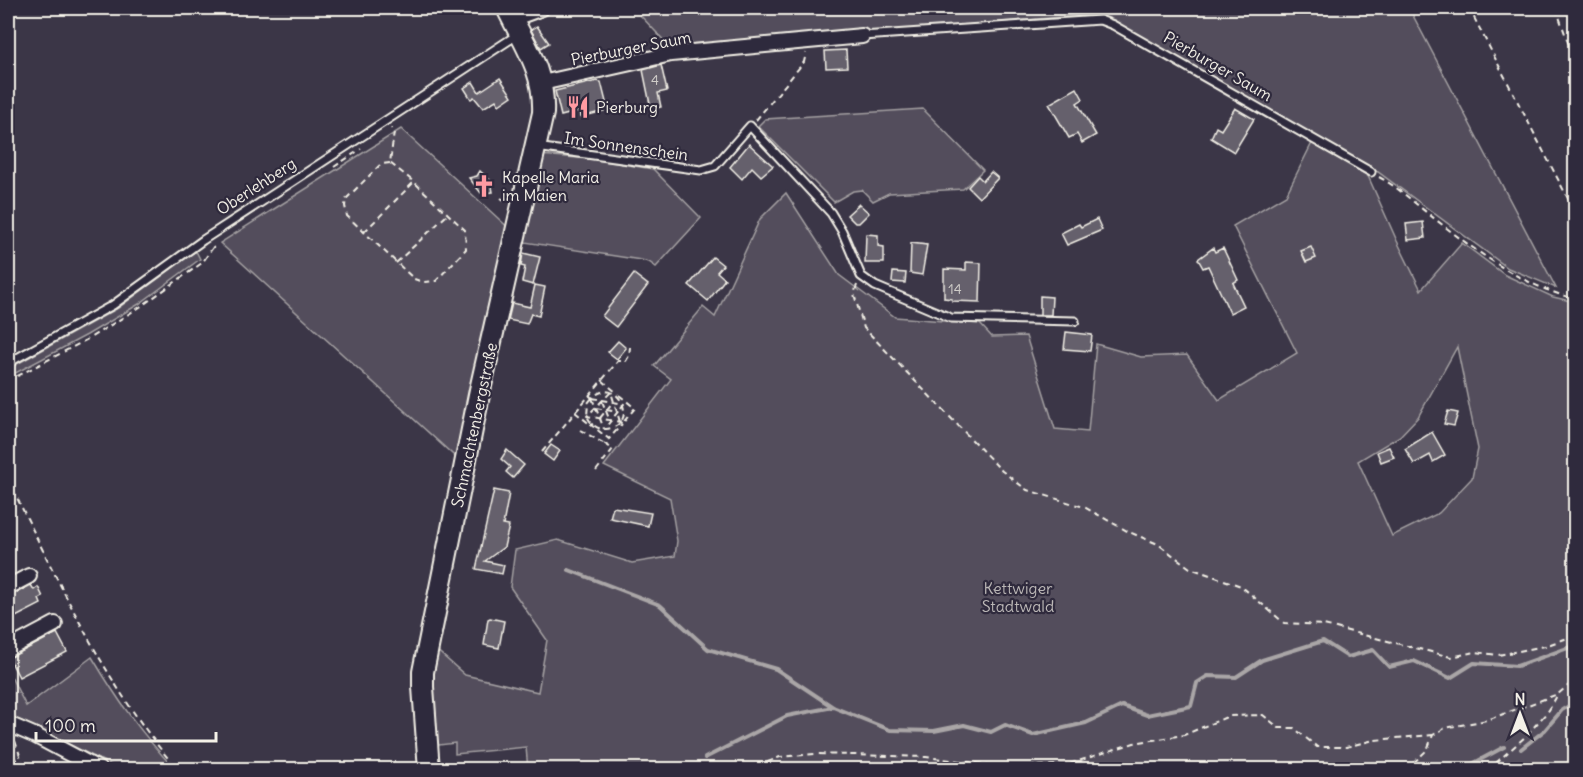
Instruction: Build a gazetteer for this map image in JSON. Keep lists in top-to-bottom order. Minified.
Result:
{"streets":{"street":["Pierburger Saum","Schmachtenbergstraße"],"lane":["Im Sonnenschein","Oberlehberg"]},"crossings":[["Pierburger Saum","Schmachtenbergstraße"],["Im Sonnenschein","Schmachtenbergstraße"],["Oberlehberg","Schmachtenbergstraße"]],"parks":["Kettwiger Stadtwald"],"places":{"restaurant":["Pierburg"],"church":["Kapelle Maria im Maien"]},"house_numbers":["4","14"],"scale_bar":"100 m","north":"top"}
